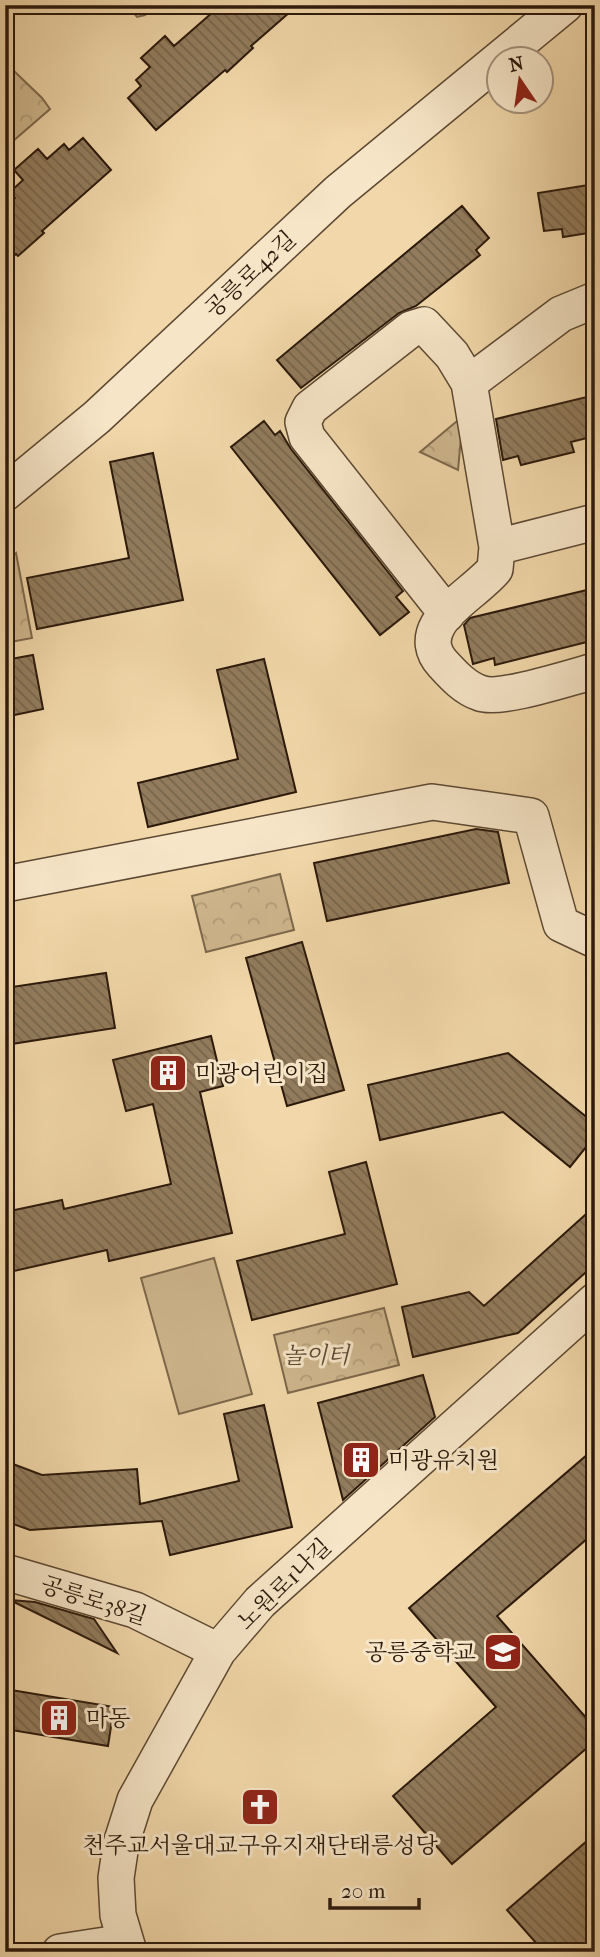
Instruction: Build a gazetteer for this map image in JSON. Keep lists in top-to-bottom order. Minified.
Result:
{"streets":{"street":["공릉로42길","노원로1나길","공릉로38길"]},"crossings":[["노원로1나길","공릉로38길"]],"parks":["놀이터"],"places":{"building":["미광어린이집","미광유치원","마동"],"school or university":["공릉중학교"],"church":["천주교서울대교구유지재단태릉성당"]},"scale_bar":"20 m","north":"top"}
